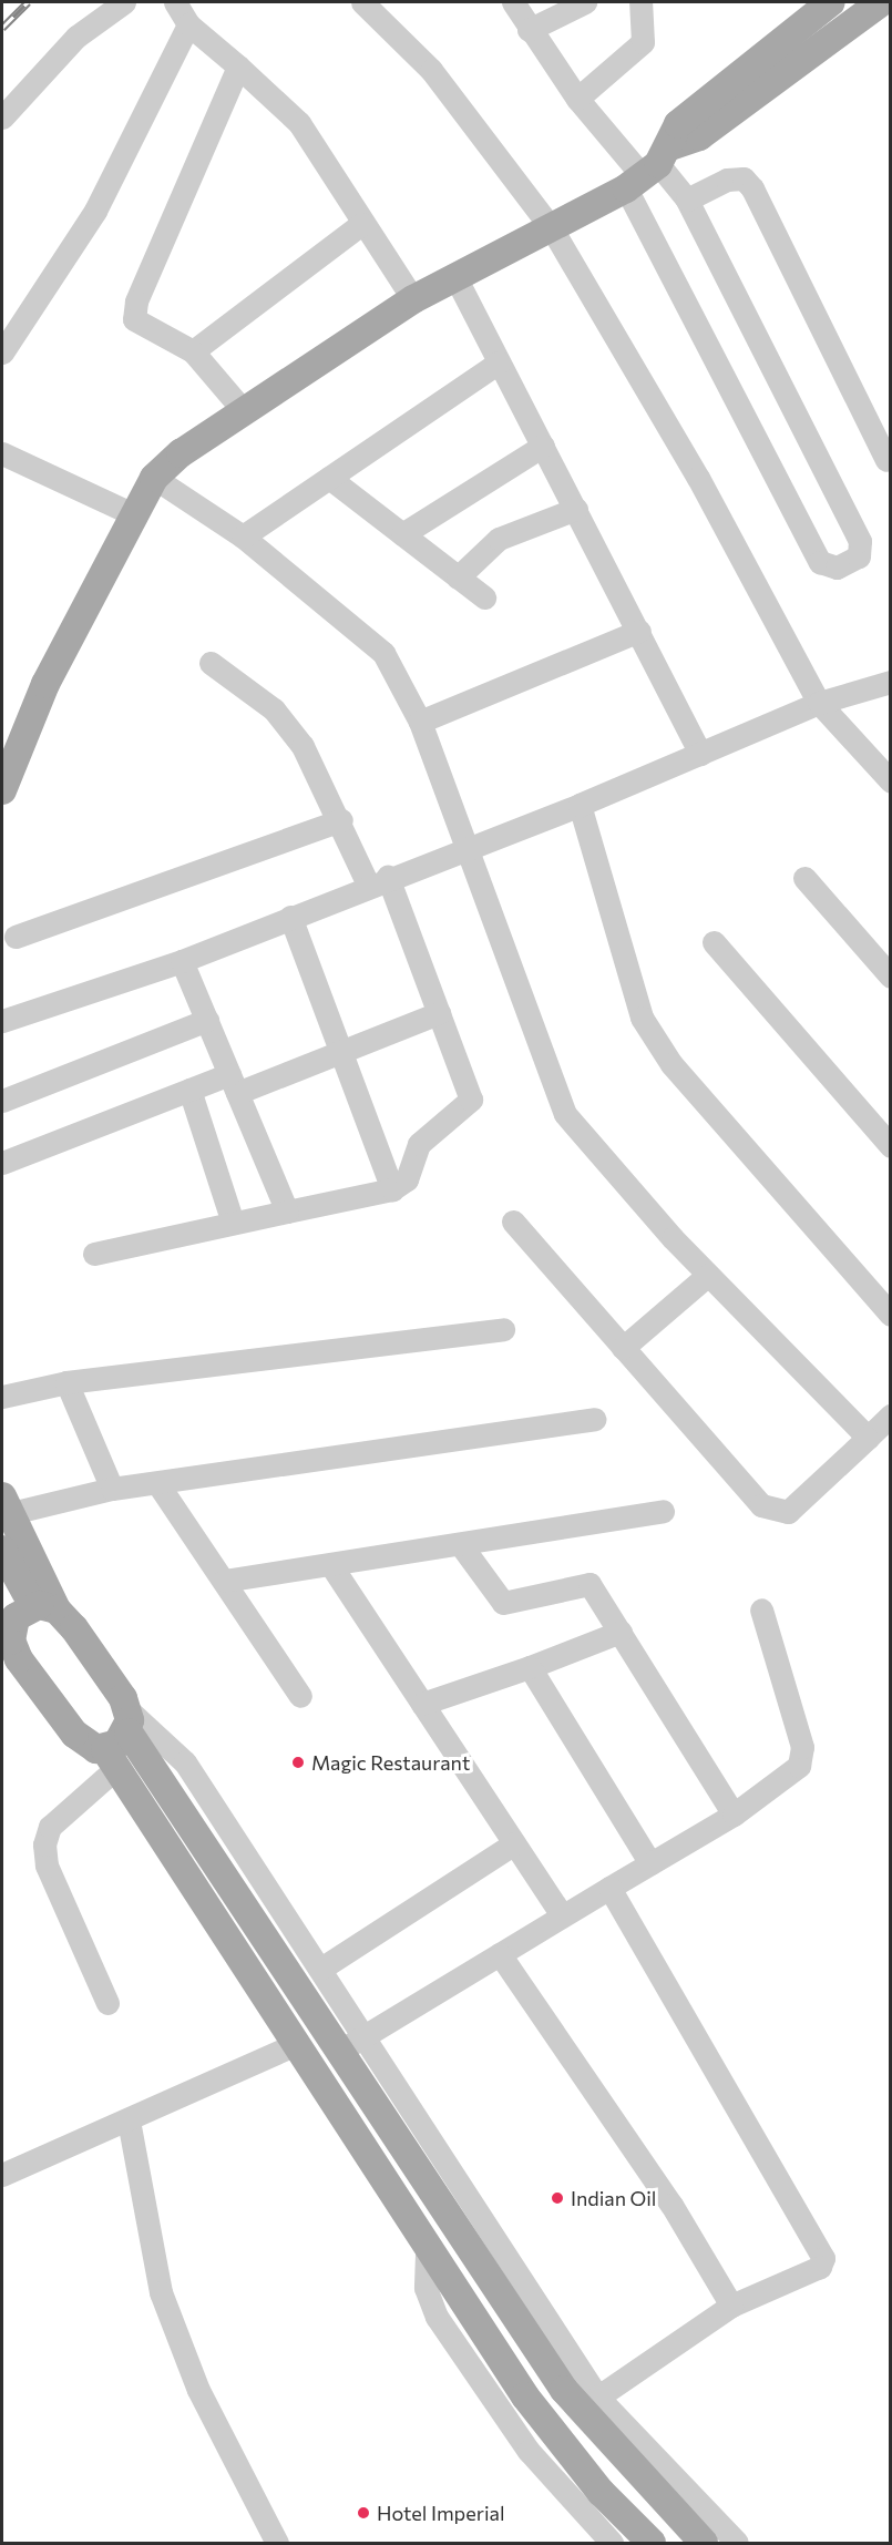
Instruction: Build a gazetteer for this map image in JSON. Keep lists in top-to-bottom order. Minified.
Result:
{"places":["Magic Restaurant","Indian Oil","Hotel Imperial"]}
